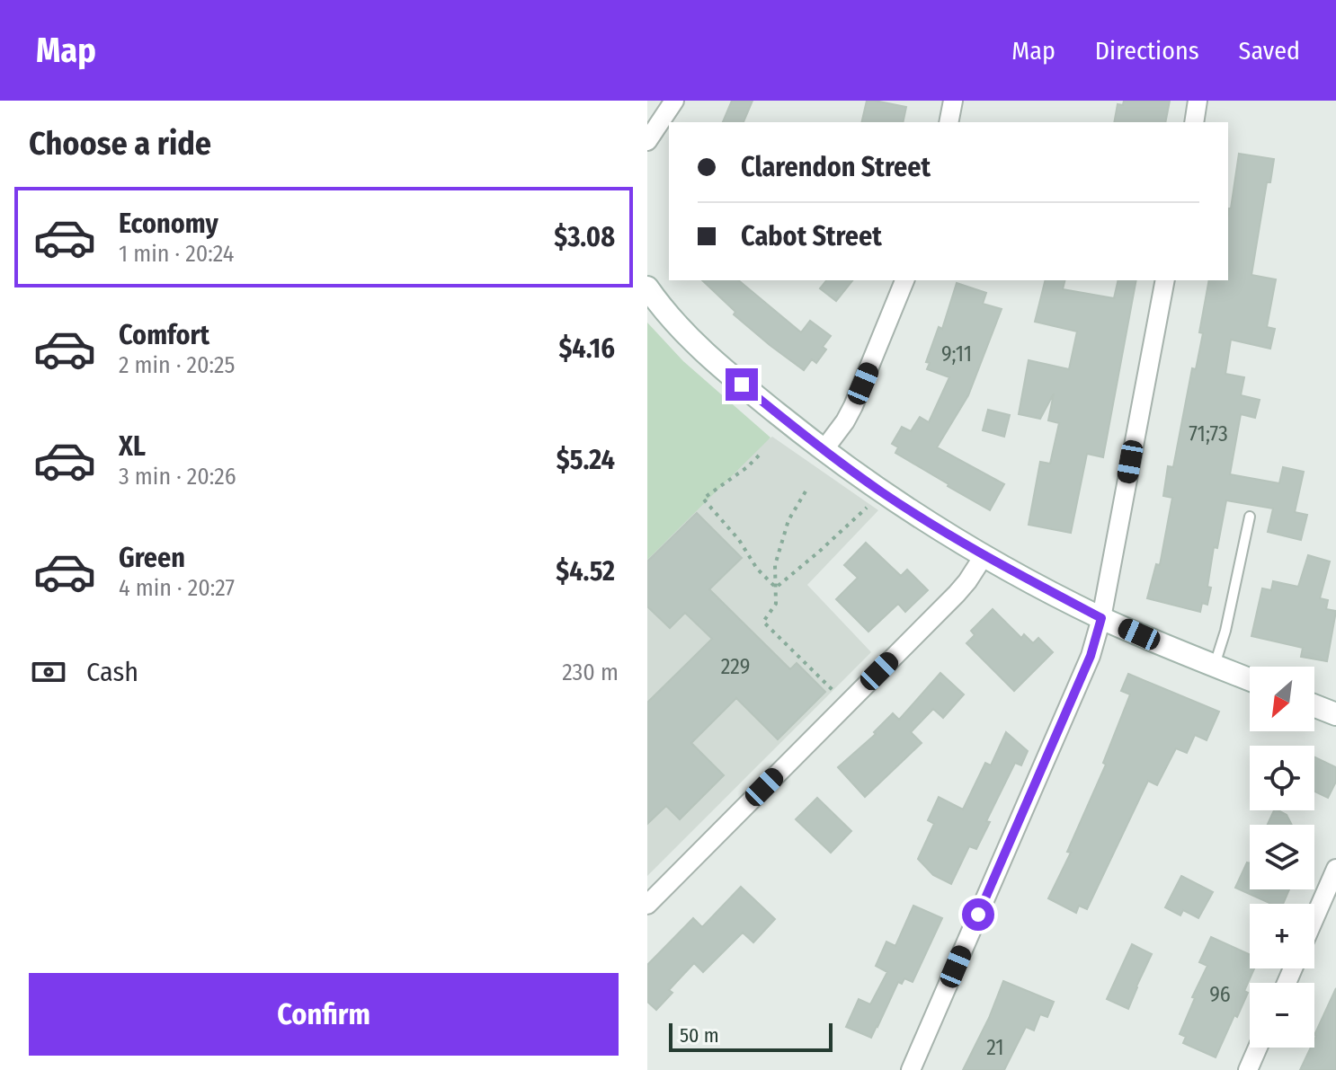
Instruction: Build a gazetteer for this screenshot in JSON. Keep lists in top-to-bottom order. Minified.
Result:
{"house_numbers":["9;11","71;73","229","96","21"],"scale_bar":"50 m","north":"bottom left","page":{"header":"Map","nav":["Map","Directions","Saved"],"heading":"Choose a ride","banner":["Clarendon Street","Cabot Street"],"list":[{"name":"Economy","note":"1 min · 20:24","value":"$3.08"},{"name":"Comfort","note":"2 min · 20:25","value":"$4.16"},{"name":"XL","note":"3 min · 20:26","value":"$5.24"},{"name":"Green","note":"4 min · 20:27","value":"$4.52"}],"pay":["Cash","230 m"],"map_buttons":["+","−"],"buttons":"Confirm","scale":"50 m"}}
